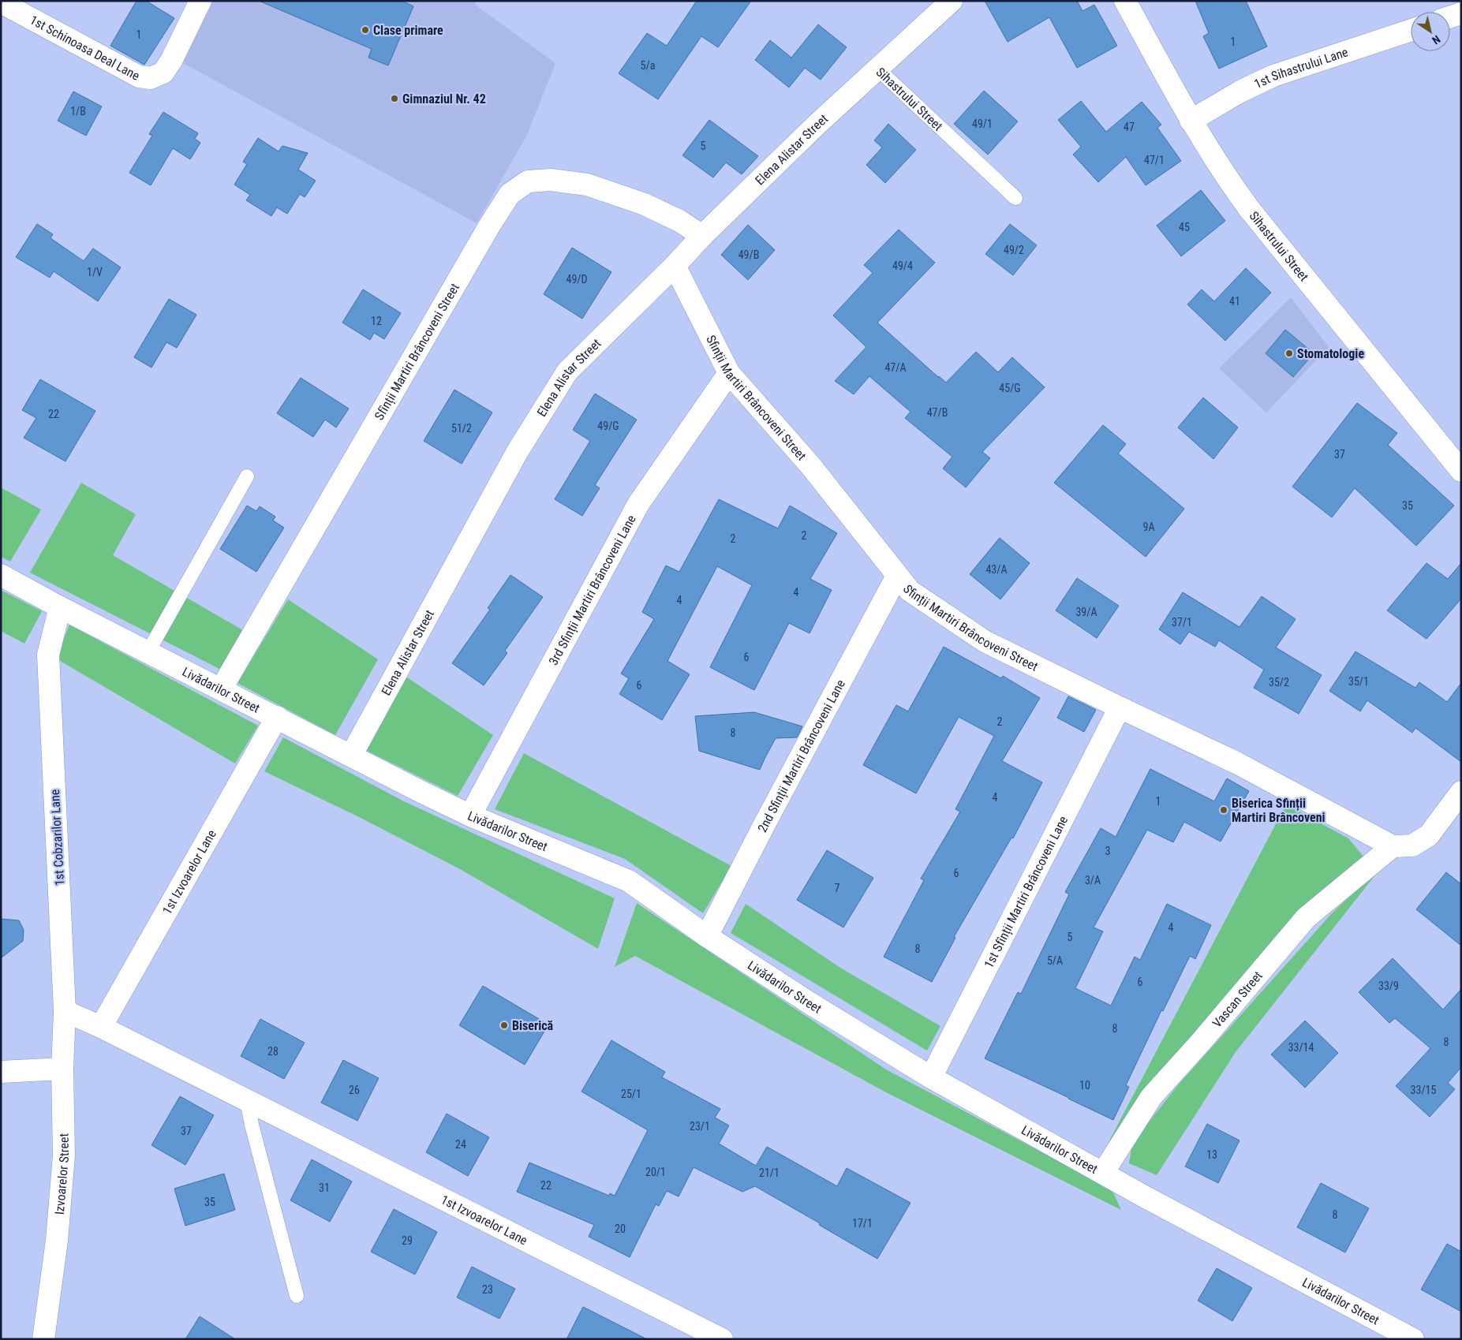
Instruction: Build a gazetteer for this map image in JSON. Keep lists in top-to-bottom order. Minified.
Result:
{"streets":{"street":["1st Schinoasa Deal Lane","1st Sihastrului Lane","Sihastrului Street","Elena Alistar Street","Sfînții Martiri Brâncoveni Street","Sfinții Martiri Brâncoveni Street","3rd Sfinții Martiri Brâncoveni Lane","Livădarilor Street","2nd Sfinții Martiri Brâncoveni Lane","1st Cobzarilor Lane","1st Izvoarelor Lane","1st Sfînții Martiri Brâncoveni Lane","Vascan Street","Izvoarelor Street"]},"crossings":[["1st Sihastrului Lane","Sihastrului Street"],["Sihastrului Street","Elena Alistar Street"],["Elena Alistar Street","Sfînții Martiri Brâncoveni Street"],["Elena Alistar Street","Sfinții Martiri Brâncoveni Street"],["Elena Alistar Street","Livădarilor Street"],["Sfînții Martiri Brâncoveni Street","Livădarilor Street"],["Sfinții Martiri Brâncoveni Street","3rd Sfinții Martiri Brâncoveni Lane"],["Sfinții Martiri Brâncoveni Street","2nd Sfinții Martiri Brâncoveni Lane"],["Sfinții Martiri Brâncoveni Street","1st Sfînții Martiri Brâncoveni Lane"],["Sfinții Martiri Brâncoveni Street","Vascan Street"],["3rd Sfinții Martiri Brâncoveni Lane","Livădarilor Street"],["Livădarilor Street","2nd Sfinții Martiri Brâncoveni Lane"],["Livădarilor Street","1st Cobzarilor Lane"],["Livădarilor Street","1st Izvoarelor Lane"],["Livădarilor Street","1st Sfînții Martiri Brâncoveni Lane"],["Livădarilor Street","Vascan Street"],["1st Cobzarilor Lane","1st Izvoarelor Lane"],["1st Cobzarilor Lane","Izvoarelor Street"]],"places":["Clase primare","Gimnaziul Nr. 42","Stomatologie","Biserica Sfinții Martiri Brâncoveni","Biserică"],"house_numbers":["1","1","5/a","1/B","49/1","47","5","47/1","45","49/2","49/B","49/4","1/V","49/D","41","12","47/A","45/G","47/B","22","49/G","51/2","37","35","9A","2","2","43/A","4","4","39/A","37/1","6","35/1","35/2","6","2","8","4","1","3","6","3/A","7","4","5","8","5/A","6","33/9","8","8","33/14","28","10","26","33/15","25/1","23/1","37","24","13","20/1","21/1","22","31","35","8","17/1","20","29","23"],"north":"bottom right"}
